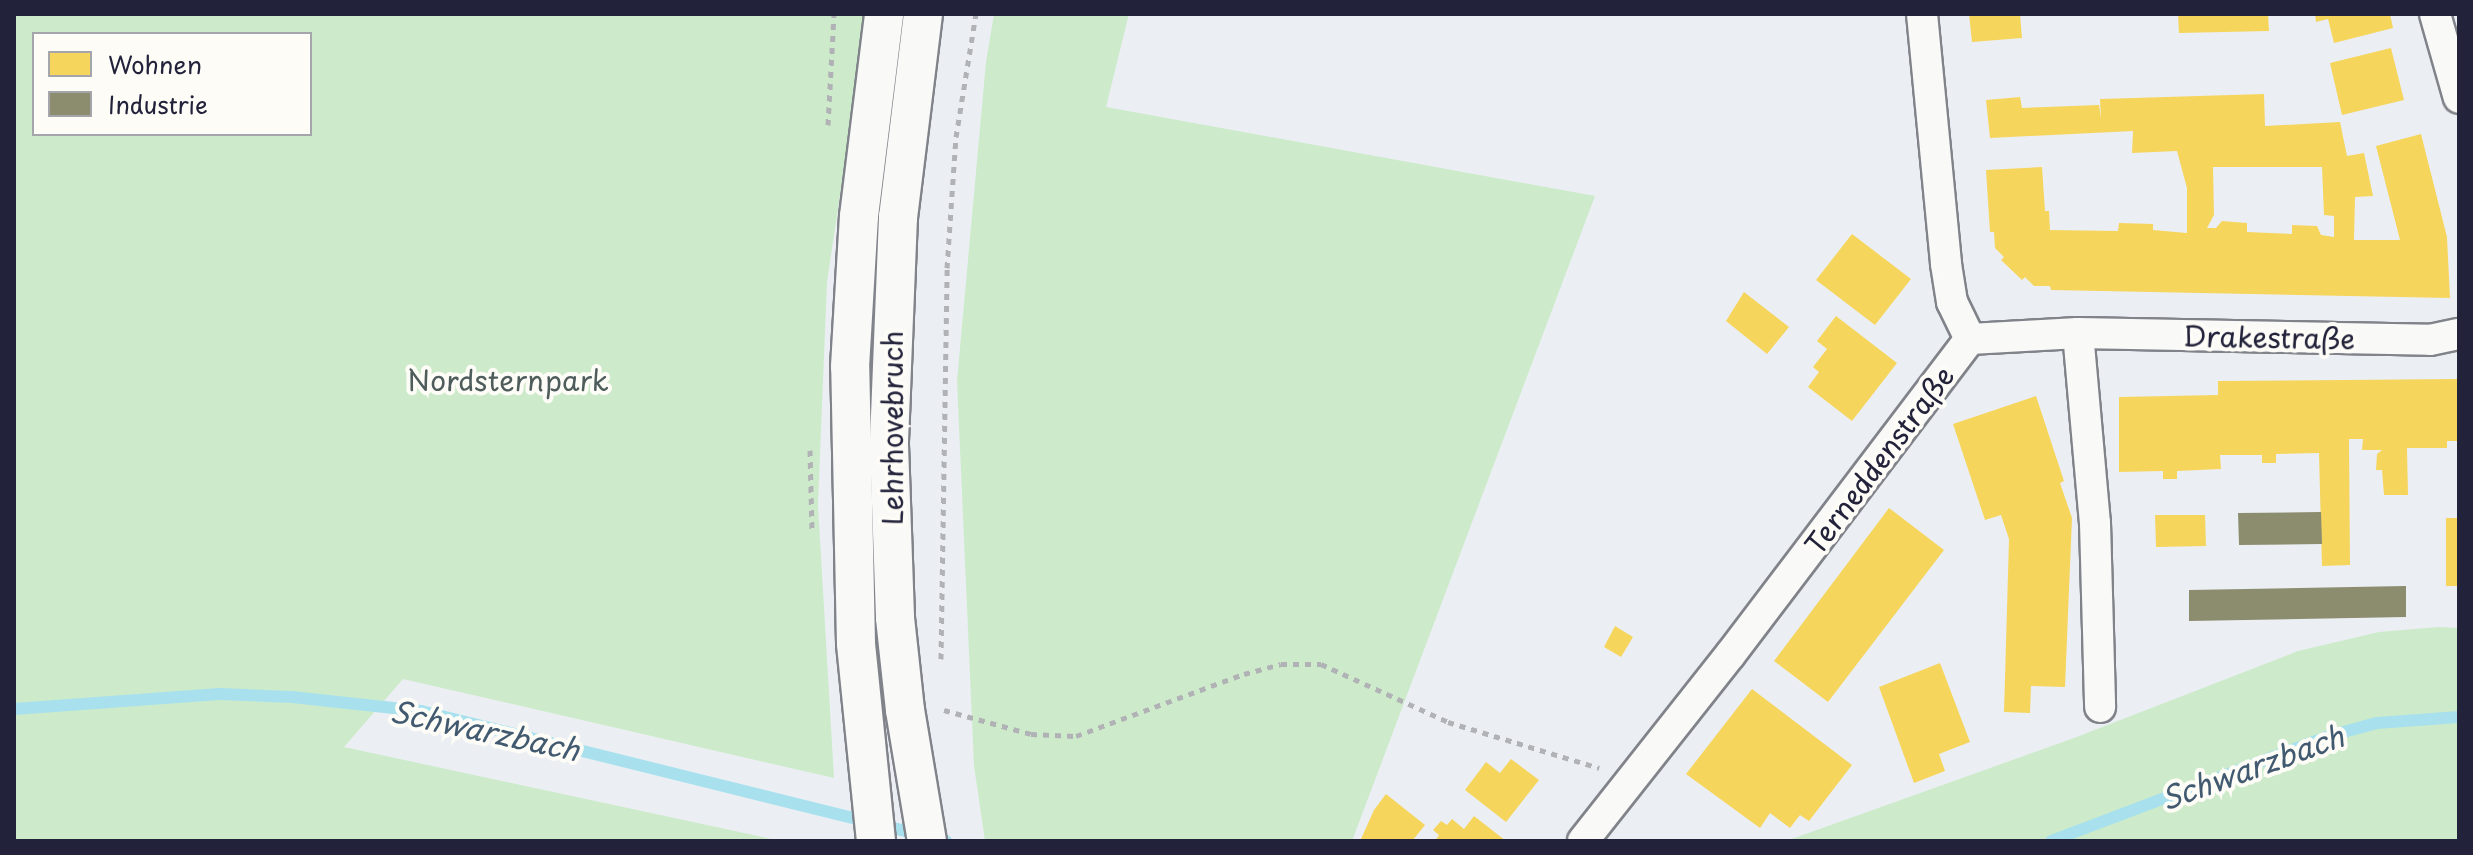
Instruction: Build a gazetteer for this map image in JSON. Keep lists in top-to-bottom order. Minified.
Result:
{"streets":{"street":["Drakestraße","Lehrhovebruch","Terneddenstraße"]},"crossings":[["Drakestraße","Terneddenstraße"]],"water":["Schwarzbach"],"parks":["Nordsternpark"],"legend":["Wohnen","Industrie"]}
